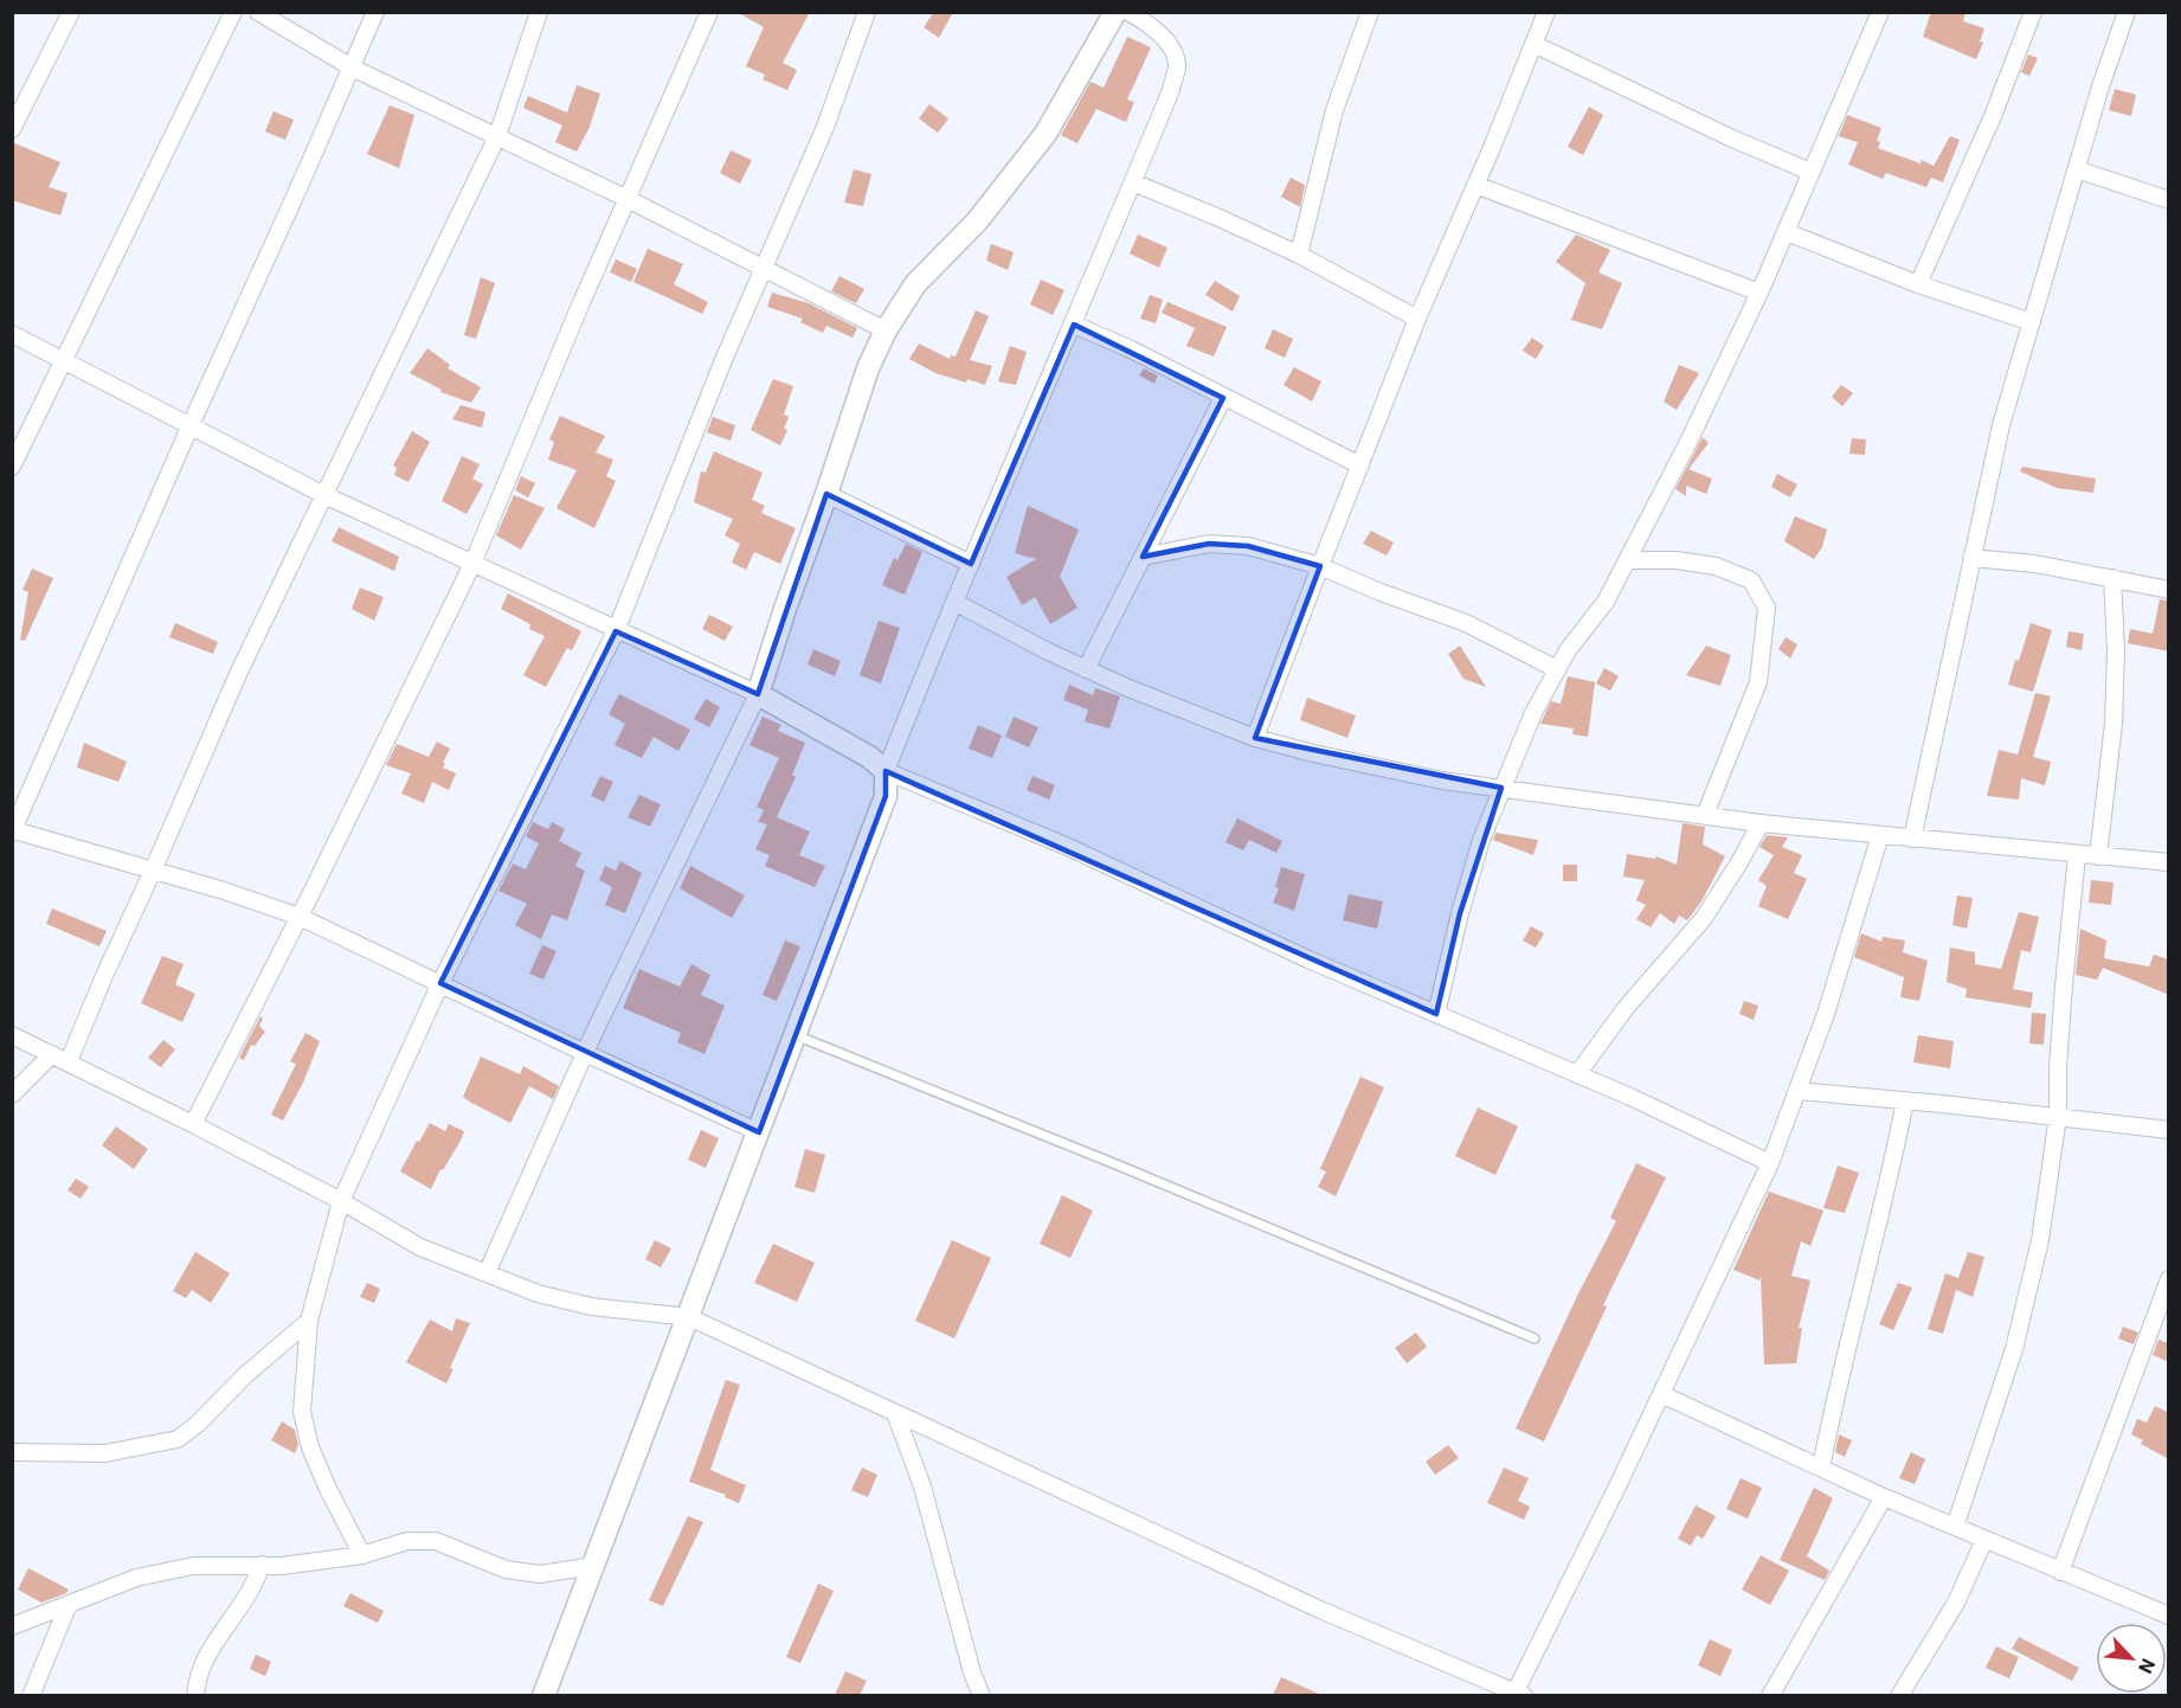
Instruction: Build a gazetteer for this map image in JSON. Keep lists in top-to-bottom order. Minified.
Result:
{"north":"bottom right"}
